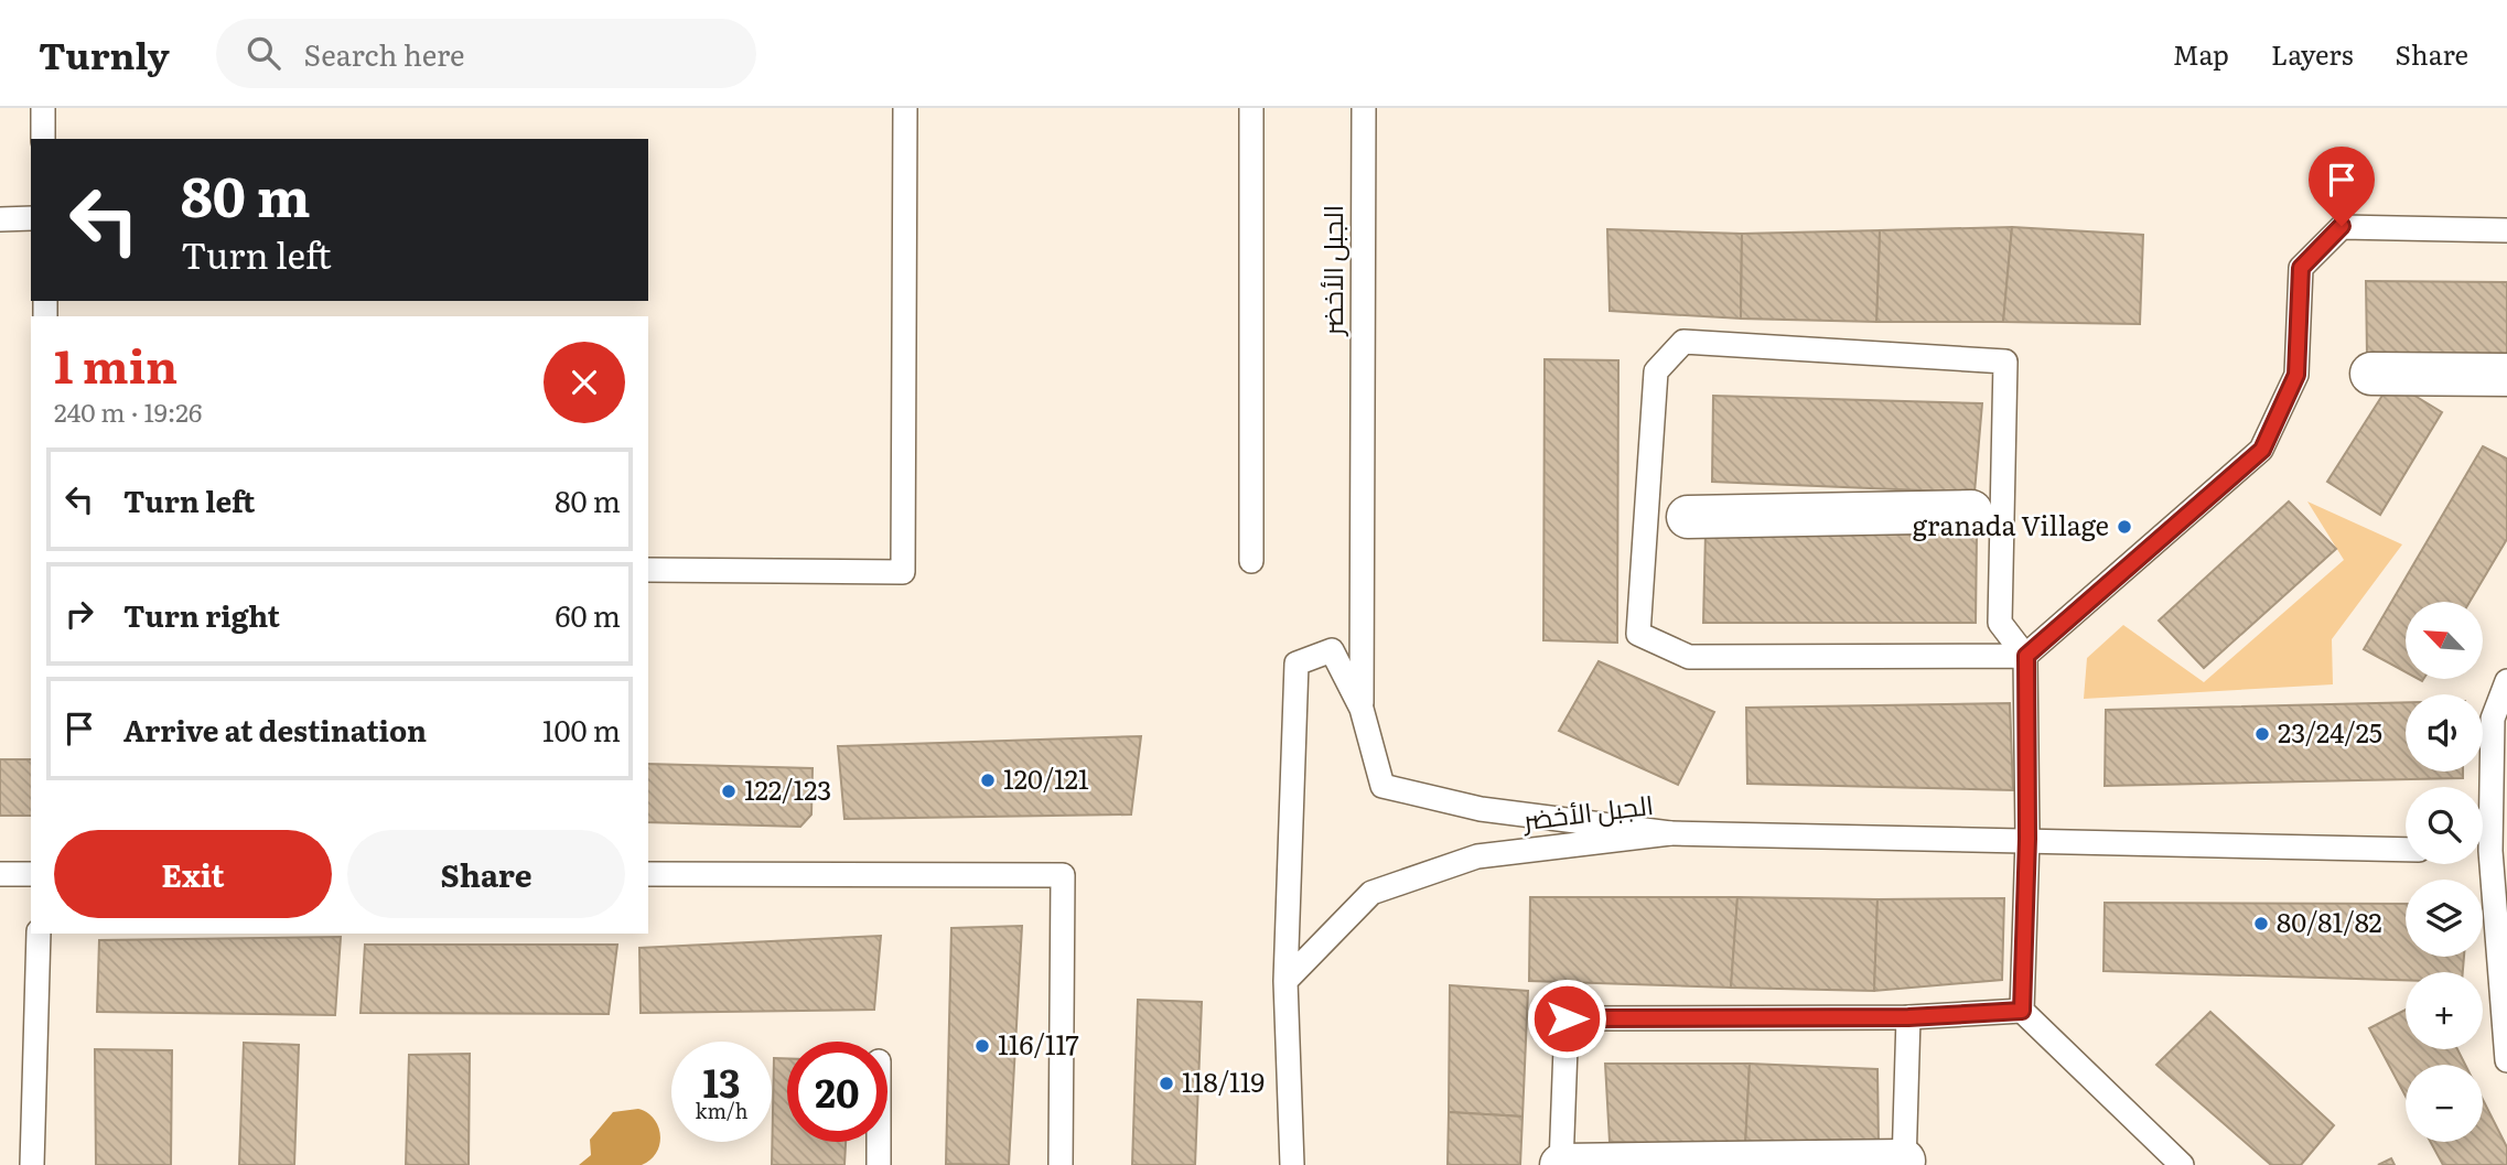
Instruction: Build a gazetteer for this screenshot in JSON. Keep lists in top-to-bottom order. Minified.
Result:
{"streets":{"lane":["الجبل الأخضر"]},"places":["granada Village","23/24/25","120/121","122/123","80/81/82","116/117","118/119"],"north":"top left","page":{"header":"Turnly","search":"Search here","nav":["Map","Layers","Share"],"turn":["80 m","Turn left"],"heading":["1 min","240 m · 19:26"],"list":[{"name":"Turn left","value":"80 m"},{"name":"Turn right","value":"60 m"},{"name":"Arrive at destination","value":"100 m"}],"map_buttons":["+","−"],"buttons":["Exit","Share"],"speed":"13 km/h","limit":"20"}}
